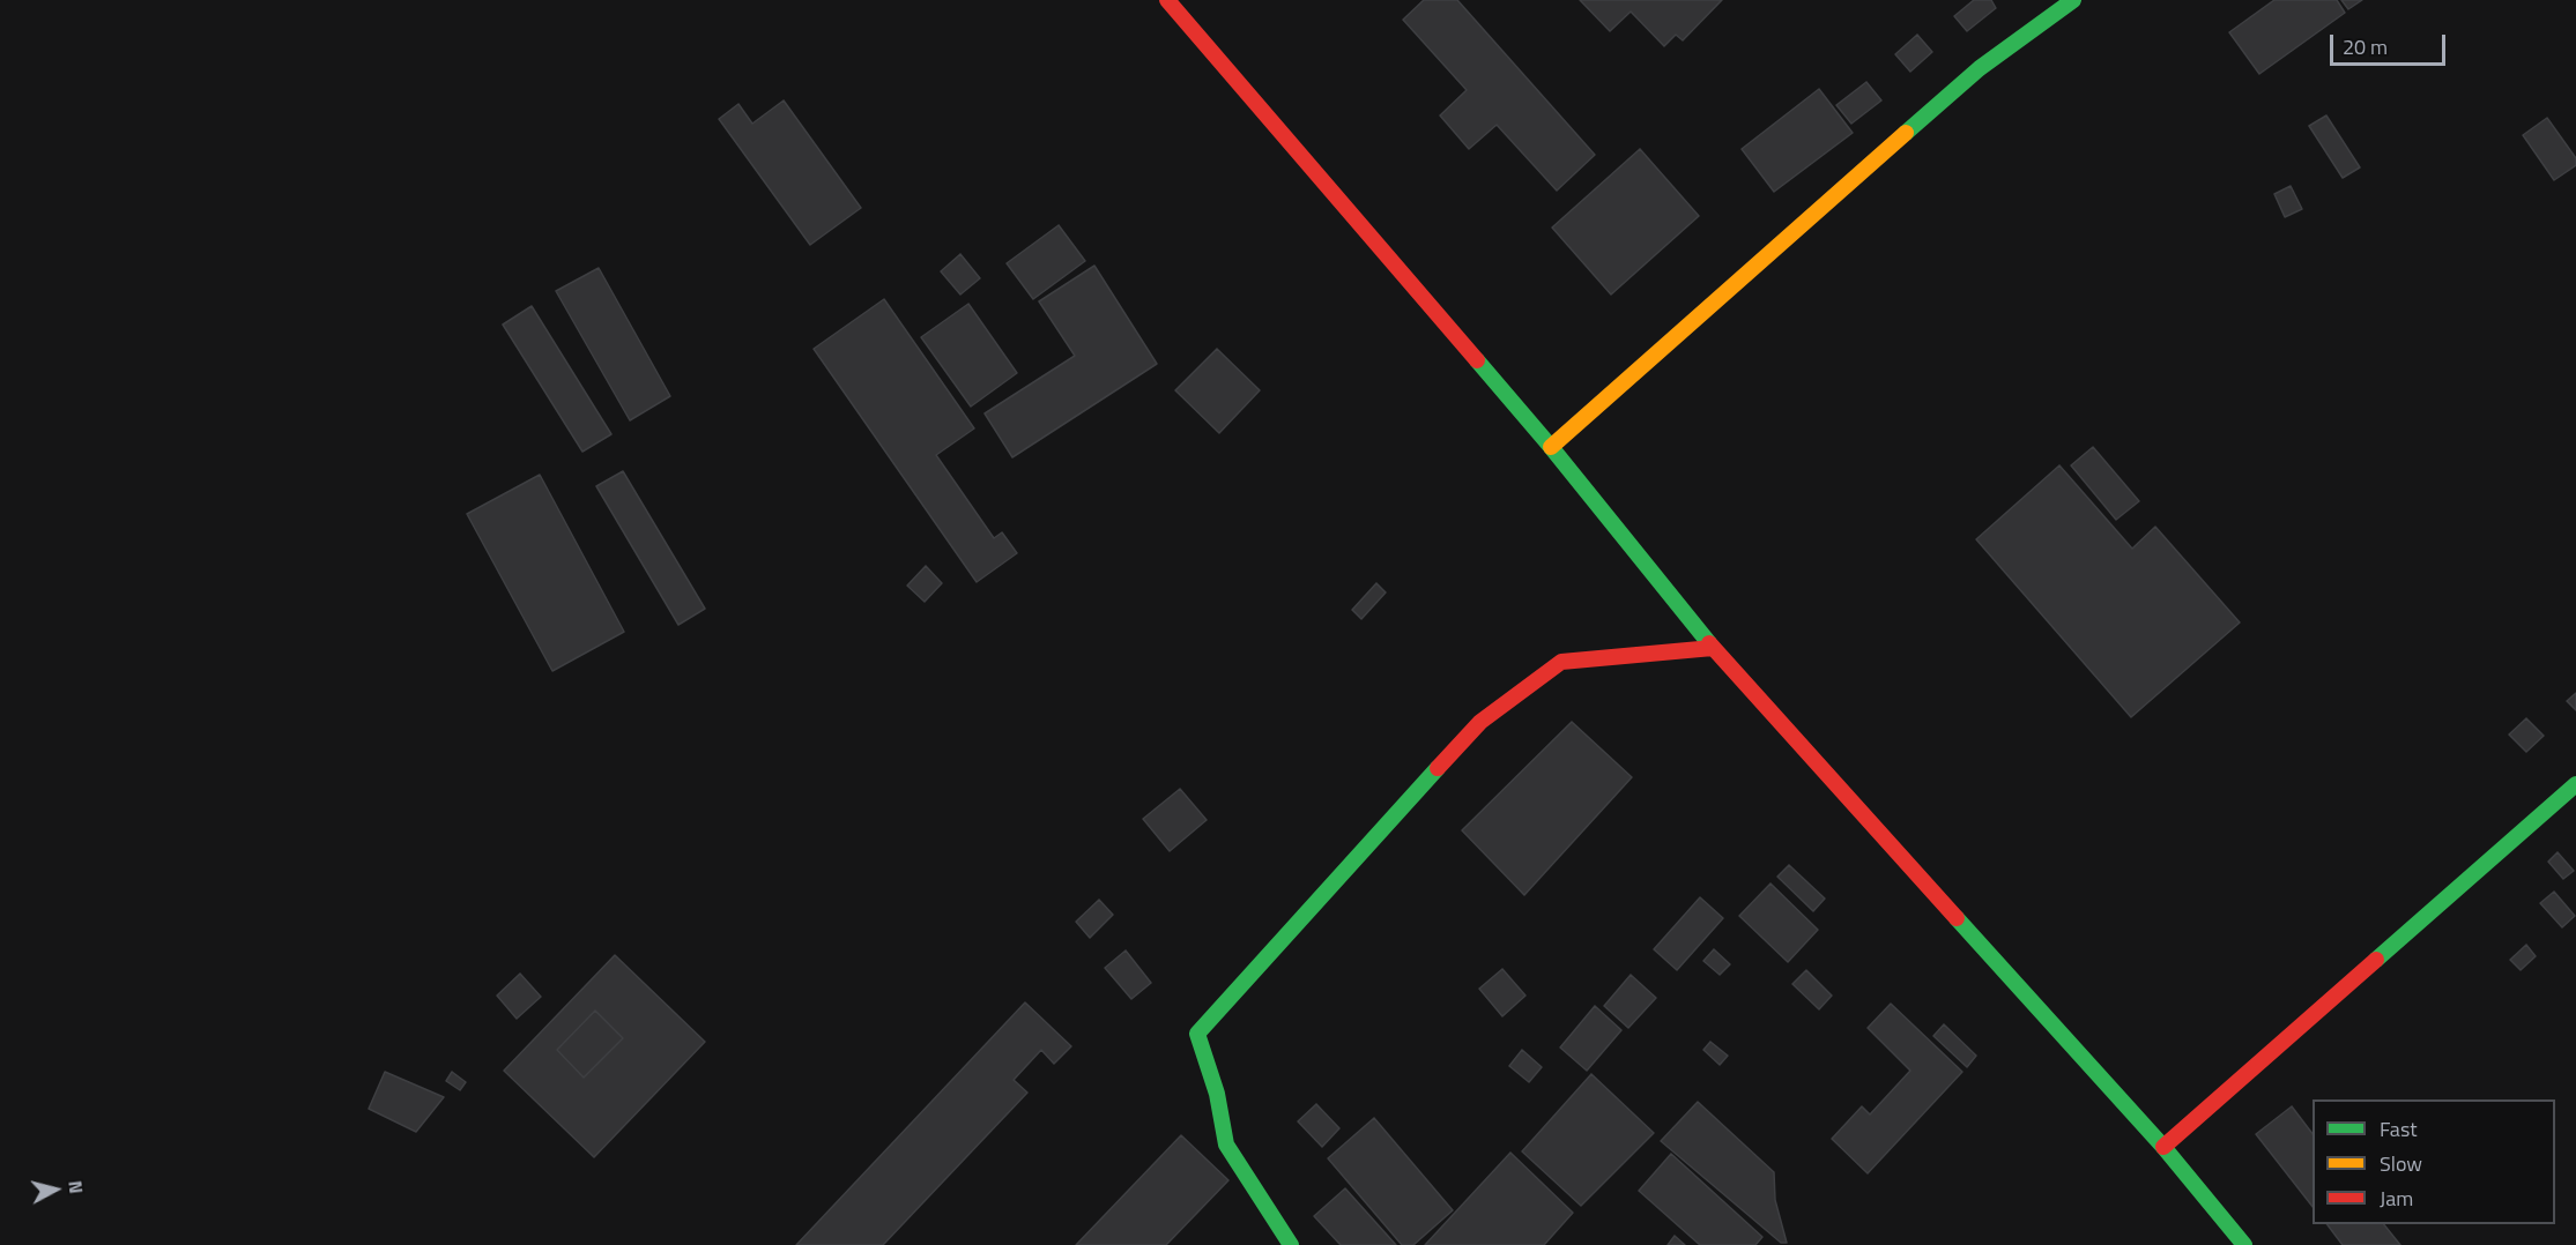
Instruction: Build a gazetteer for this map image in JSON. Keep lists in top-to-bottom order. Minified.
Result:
{"legend":["Fast","Slow","Jam"],"scale_bar":"20 m","north":"right"}
